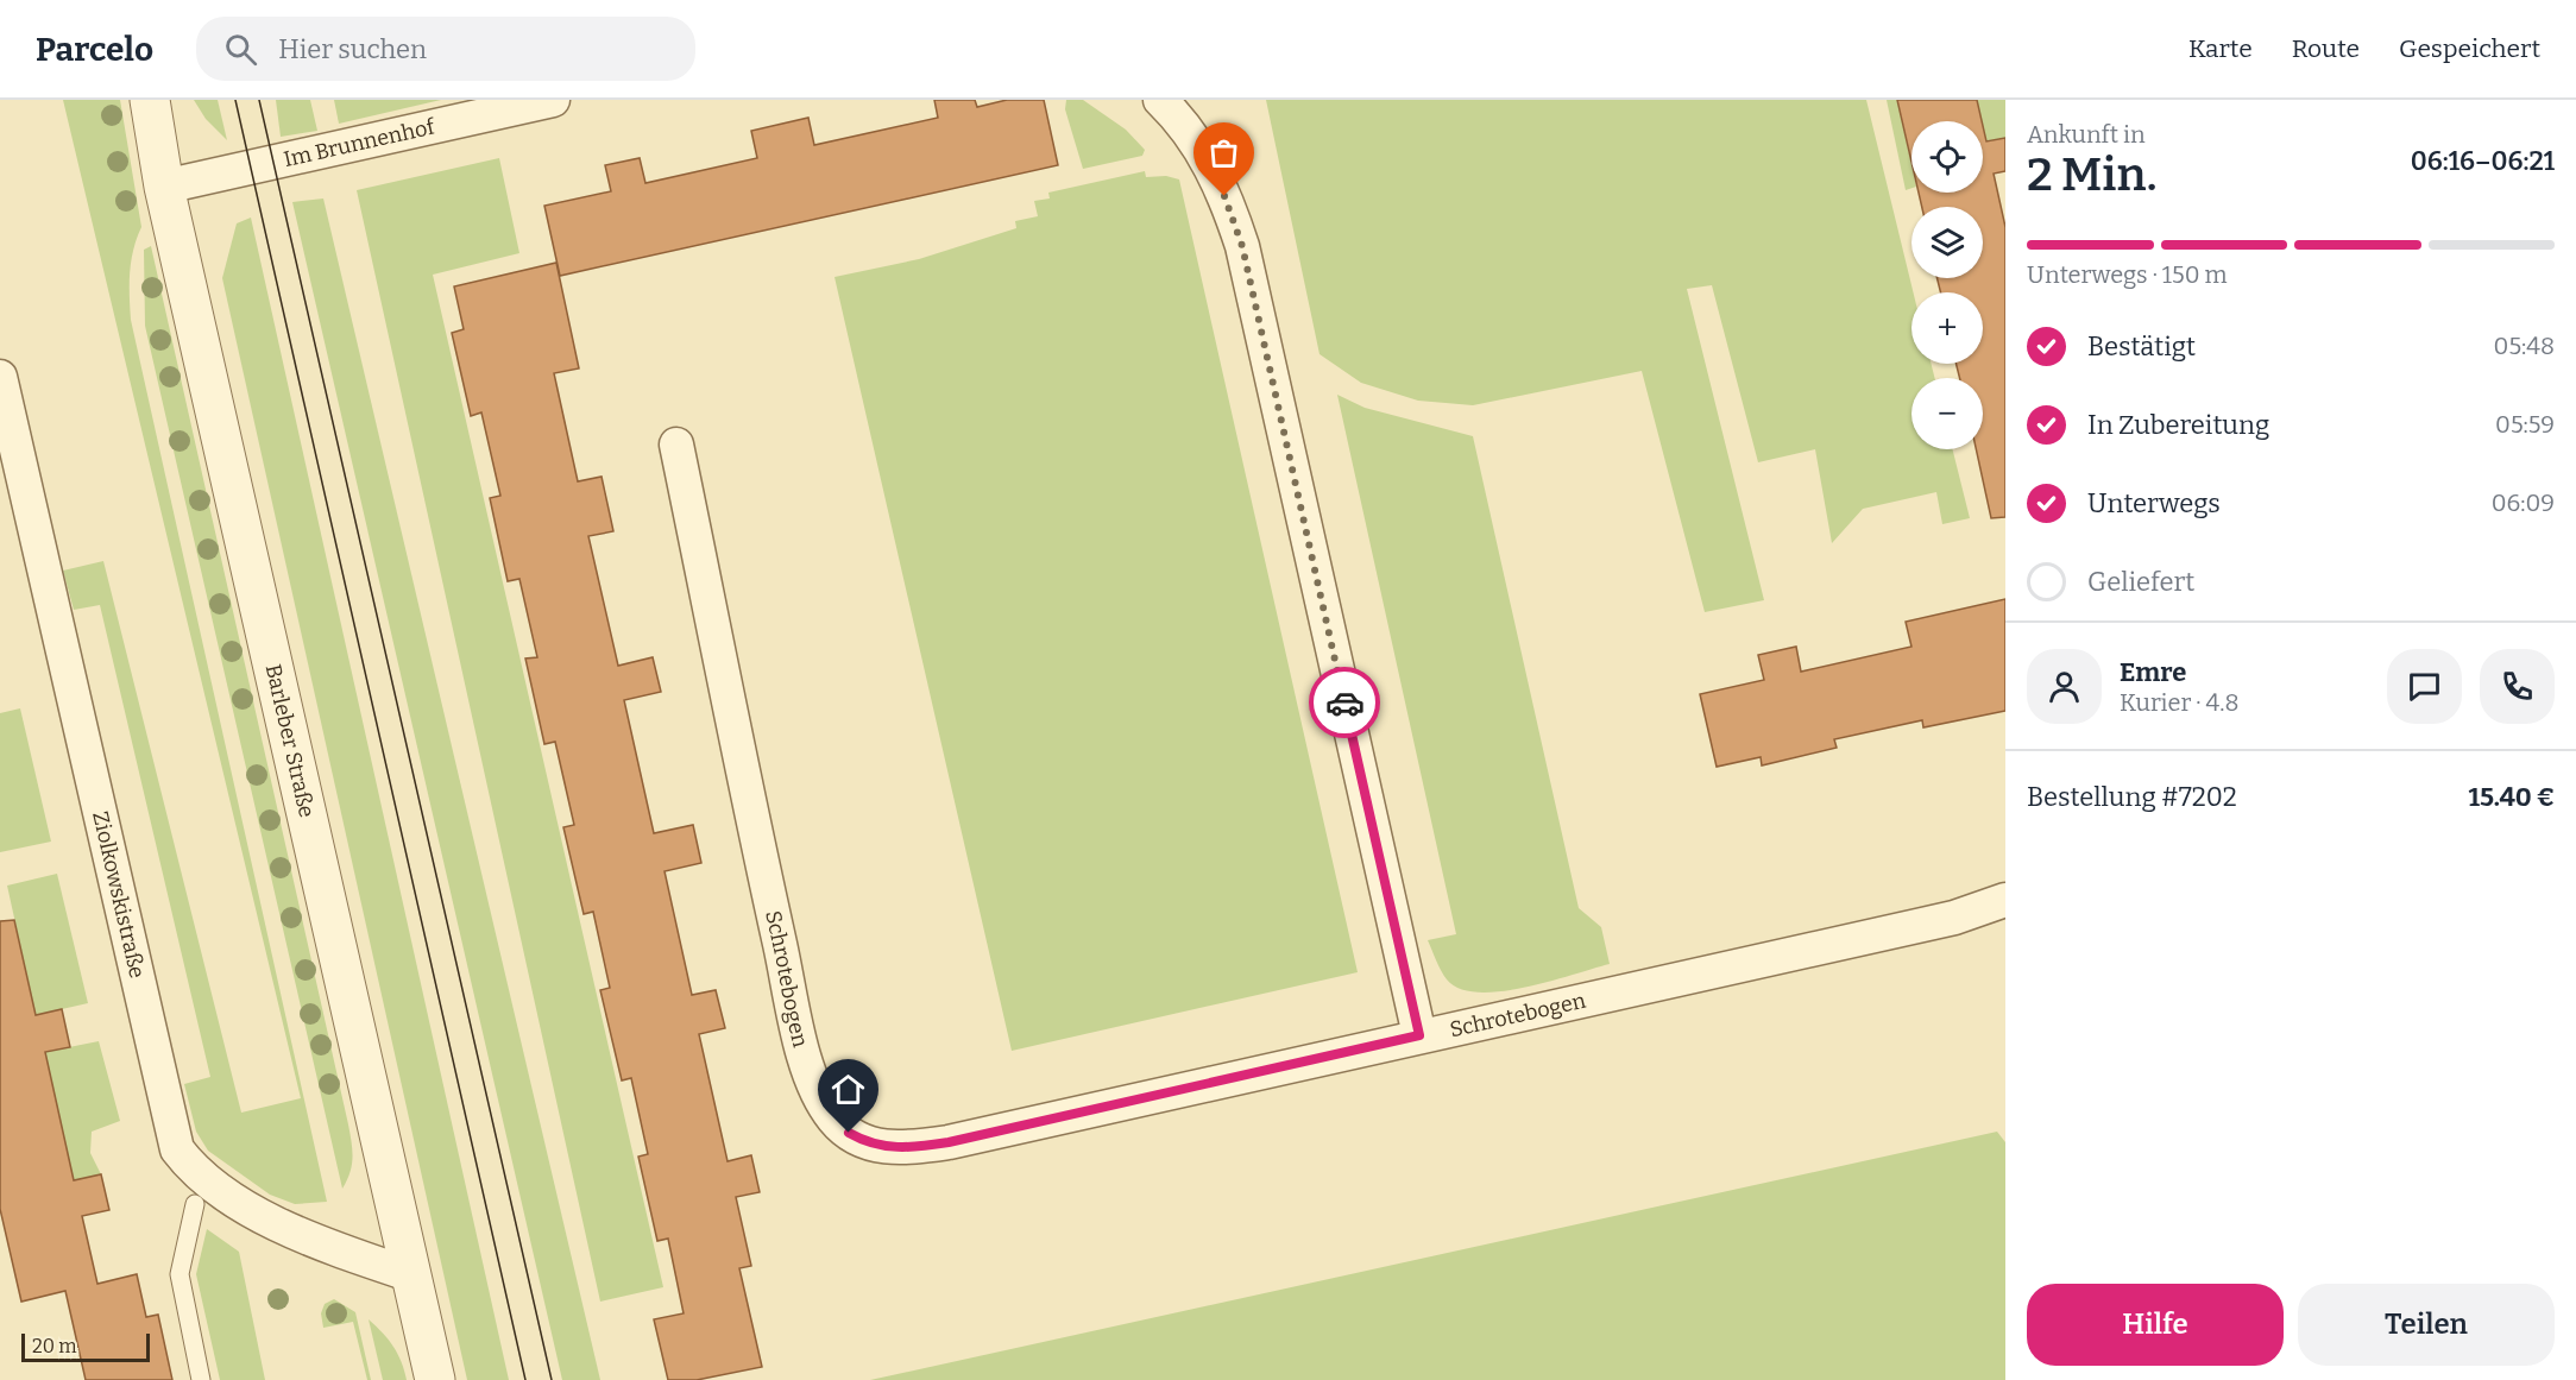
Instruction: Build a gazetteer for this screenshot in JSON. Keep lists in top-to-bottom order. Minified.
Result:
{"streets":{"street":["Im Brunnenhof","Barleber Straße","Ziolkowskistraße","Schrotebogen"]},"crossings":[["Im Brunnenhof","Barleber Straße"],["Barleber Straße","Ziolkowskistraße"]],"scale_bar":"20 m","page":{"header":"Parcelo","search":"Hier suchen","nav":["Karte","Route","Gespeichert"],"heading":["2 Min.","Ankunft in","06:16–06:21"],"panel":["Emre","Kurier · 4.8","Bestellung #7202","15.40 €"],"map_buttons":["+","−"],"bar":"Unterwegs · 150 m","list":[["Bestätigt","05:48"],["In Zubereitung","05:59"],["Unterwegs","06:09"],"Geliefert"],"buttons":["Hilfe","Teilen"],"scale":"20 m"}}
